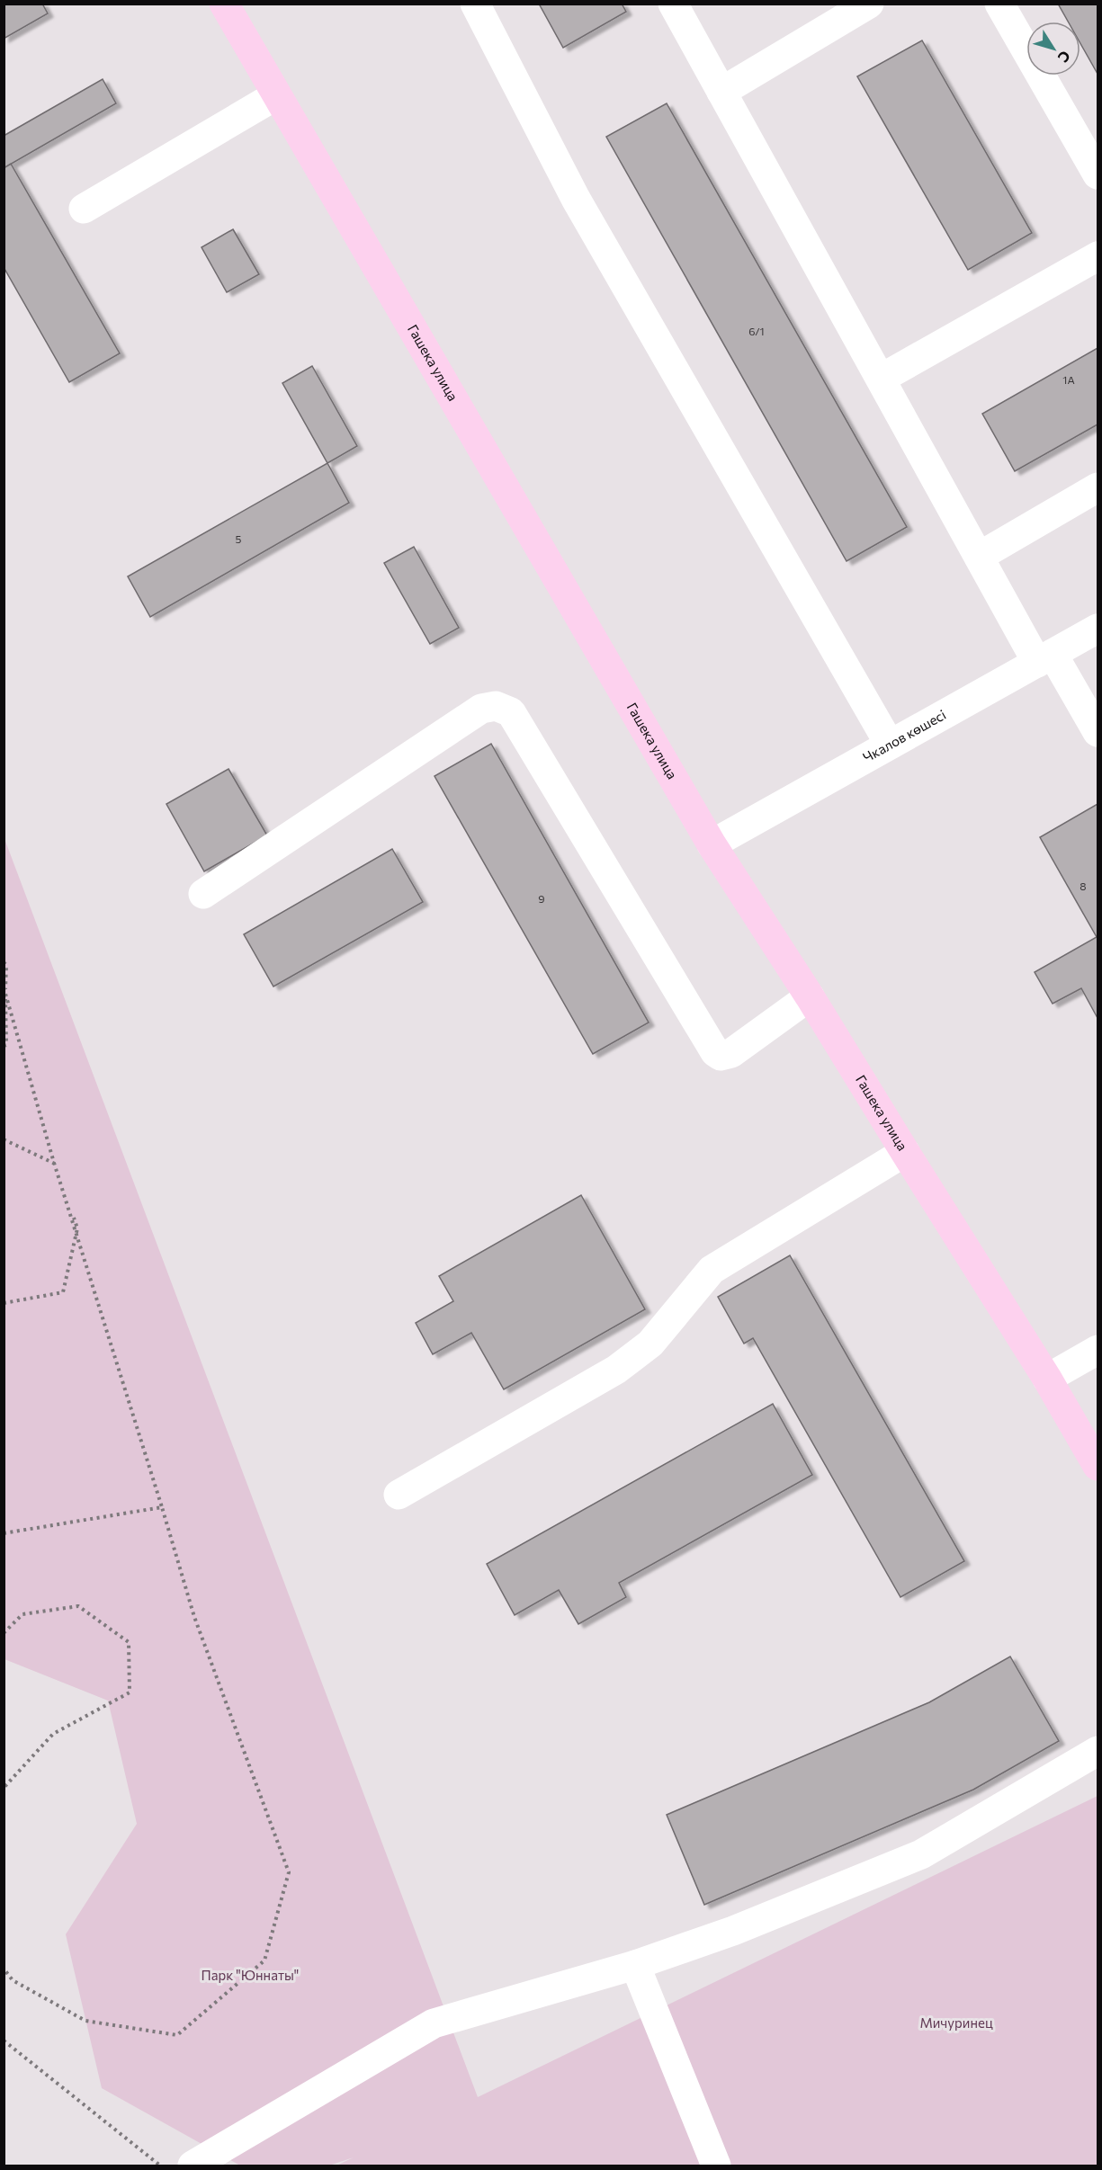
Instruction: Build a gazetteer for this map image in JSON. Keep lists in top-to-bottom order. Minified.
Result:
{"streets":{"main road":["Гашека улица"],"street":["Чкалов көшесі"]},"crossings":[["Гашека улица","Чкалов көшесі"]],"parks":["Парк \"Юннаты\"","Мичуринец"],"house_numbers":["6/1","1А","5","8","9"],"north":"bottom right"}
